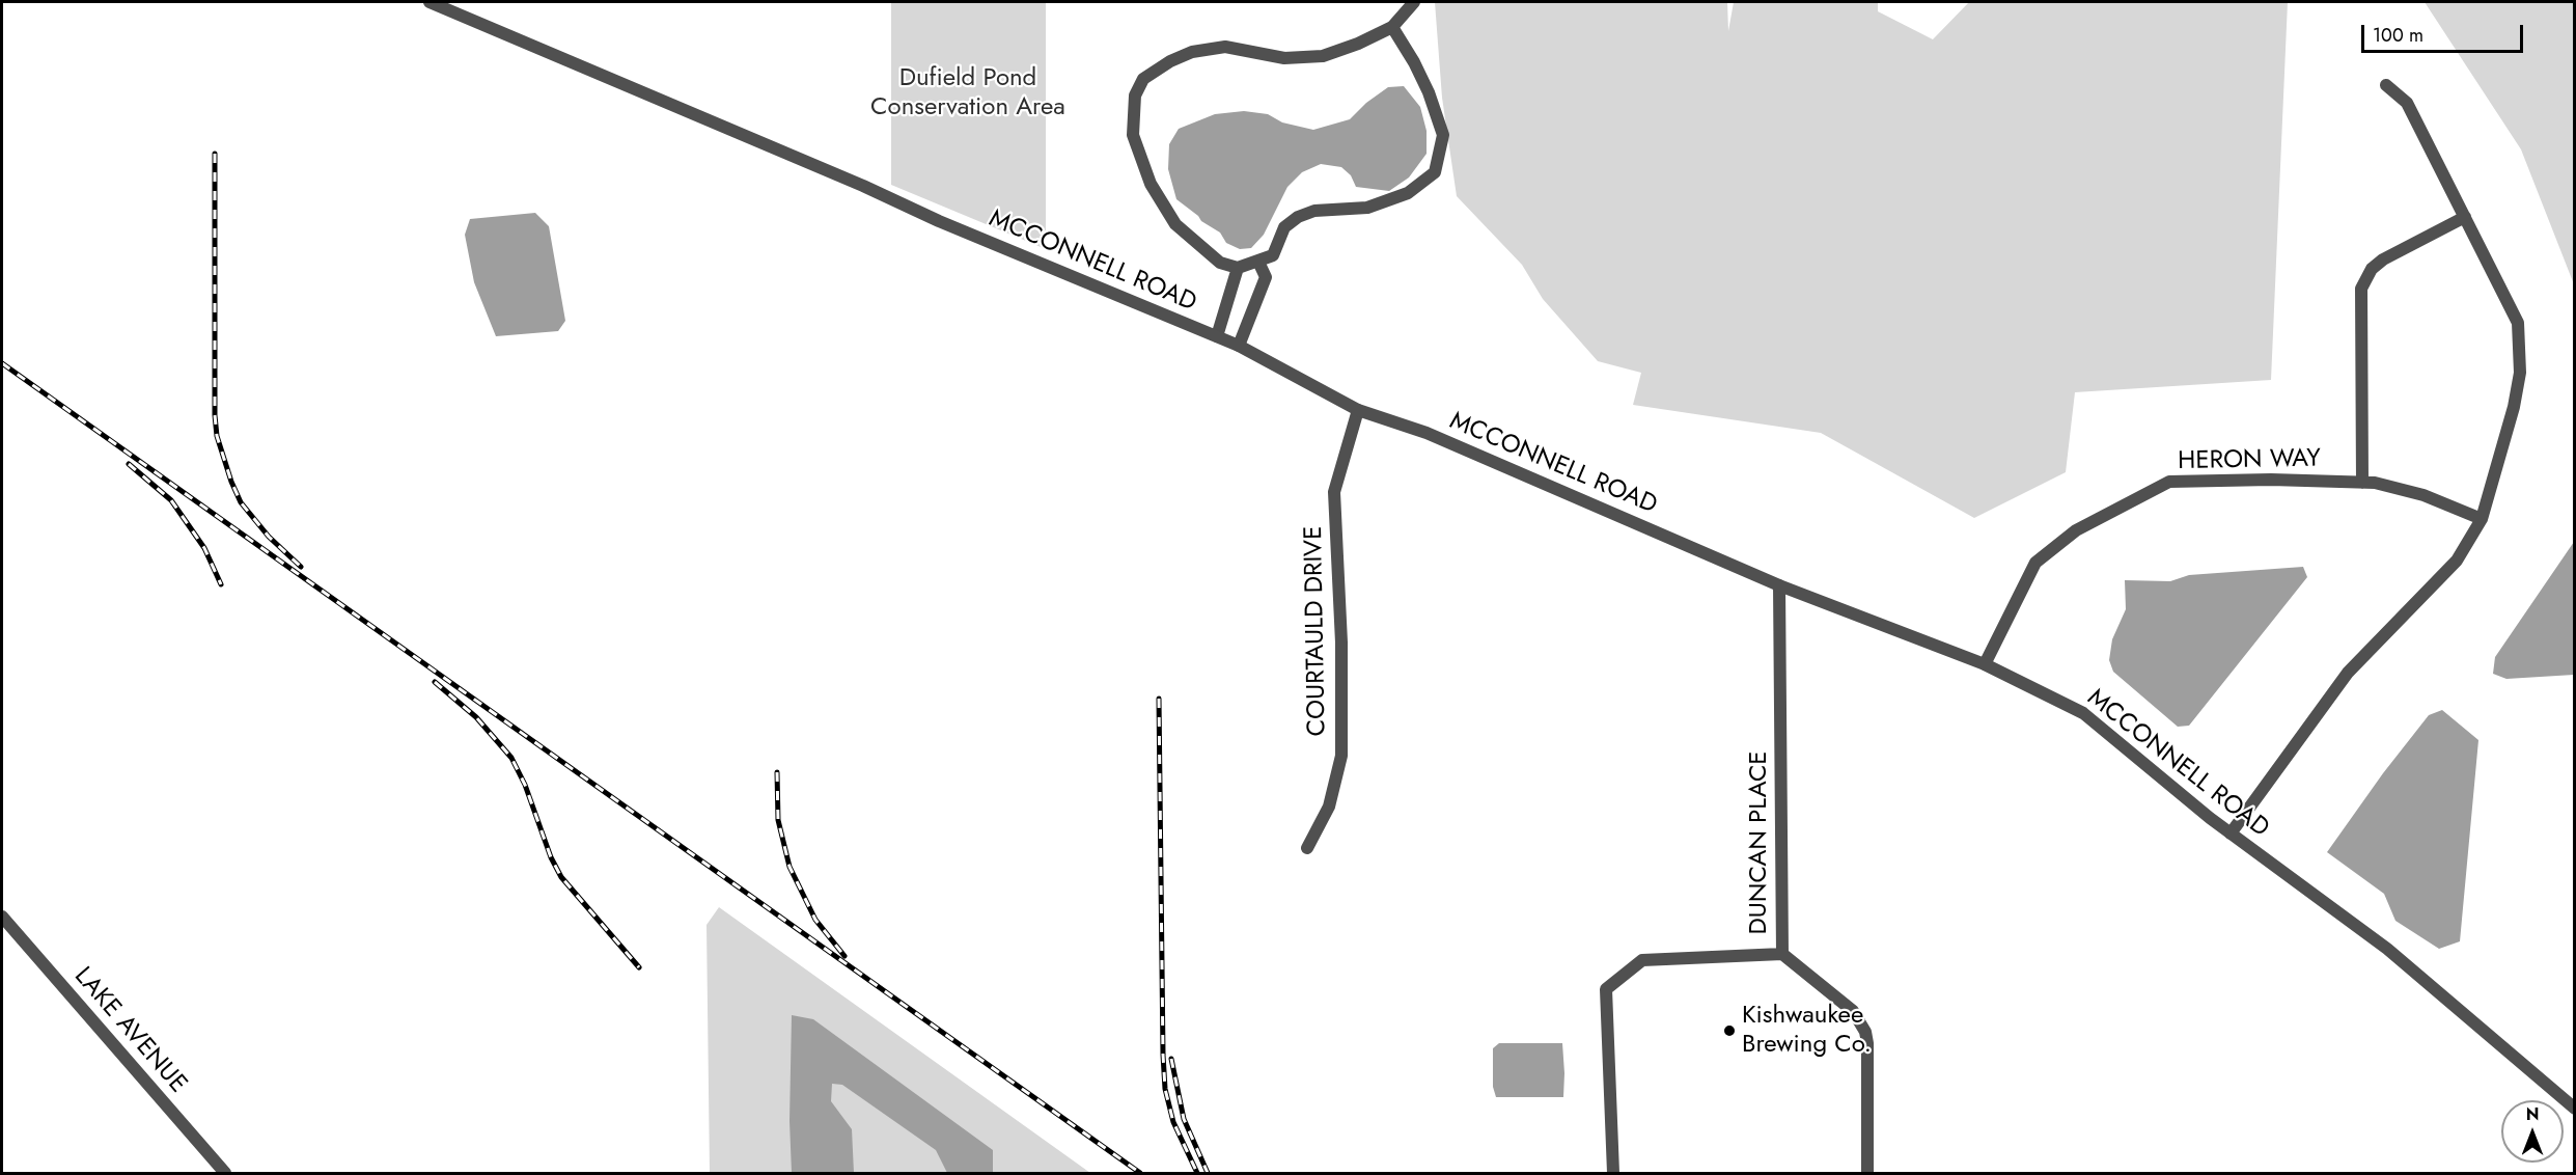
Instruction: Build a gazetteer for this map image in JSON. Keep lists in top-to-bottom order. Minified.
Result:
{"streets":{"street":["MCCONNELL ROAD","HERON WAY","COURTAULD DRIVE","DUNCAN PLACE","LAKE AVENUE"]},"crossings":[["MCCONNELL ROAD","HERON WAY"],["MCCONNELL ROAD","COURTAULD DRIVE"],["MCCONNELL ROAD","DUNCAN PLACE"]],"parks":["Dufield Pond Conservation Area"],"places":["Kishwaukee Brewing Co."],"scale_bar":"100 m","north":"top"}
